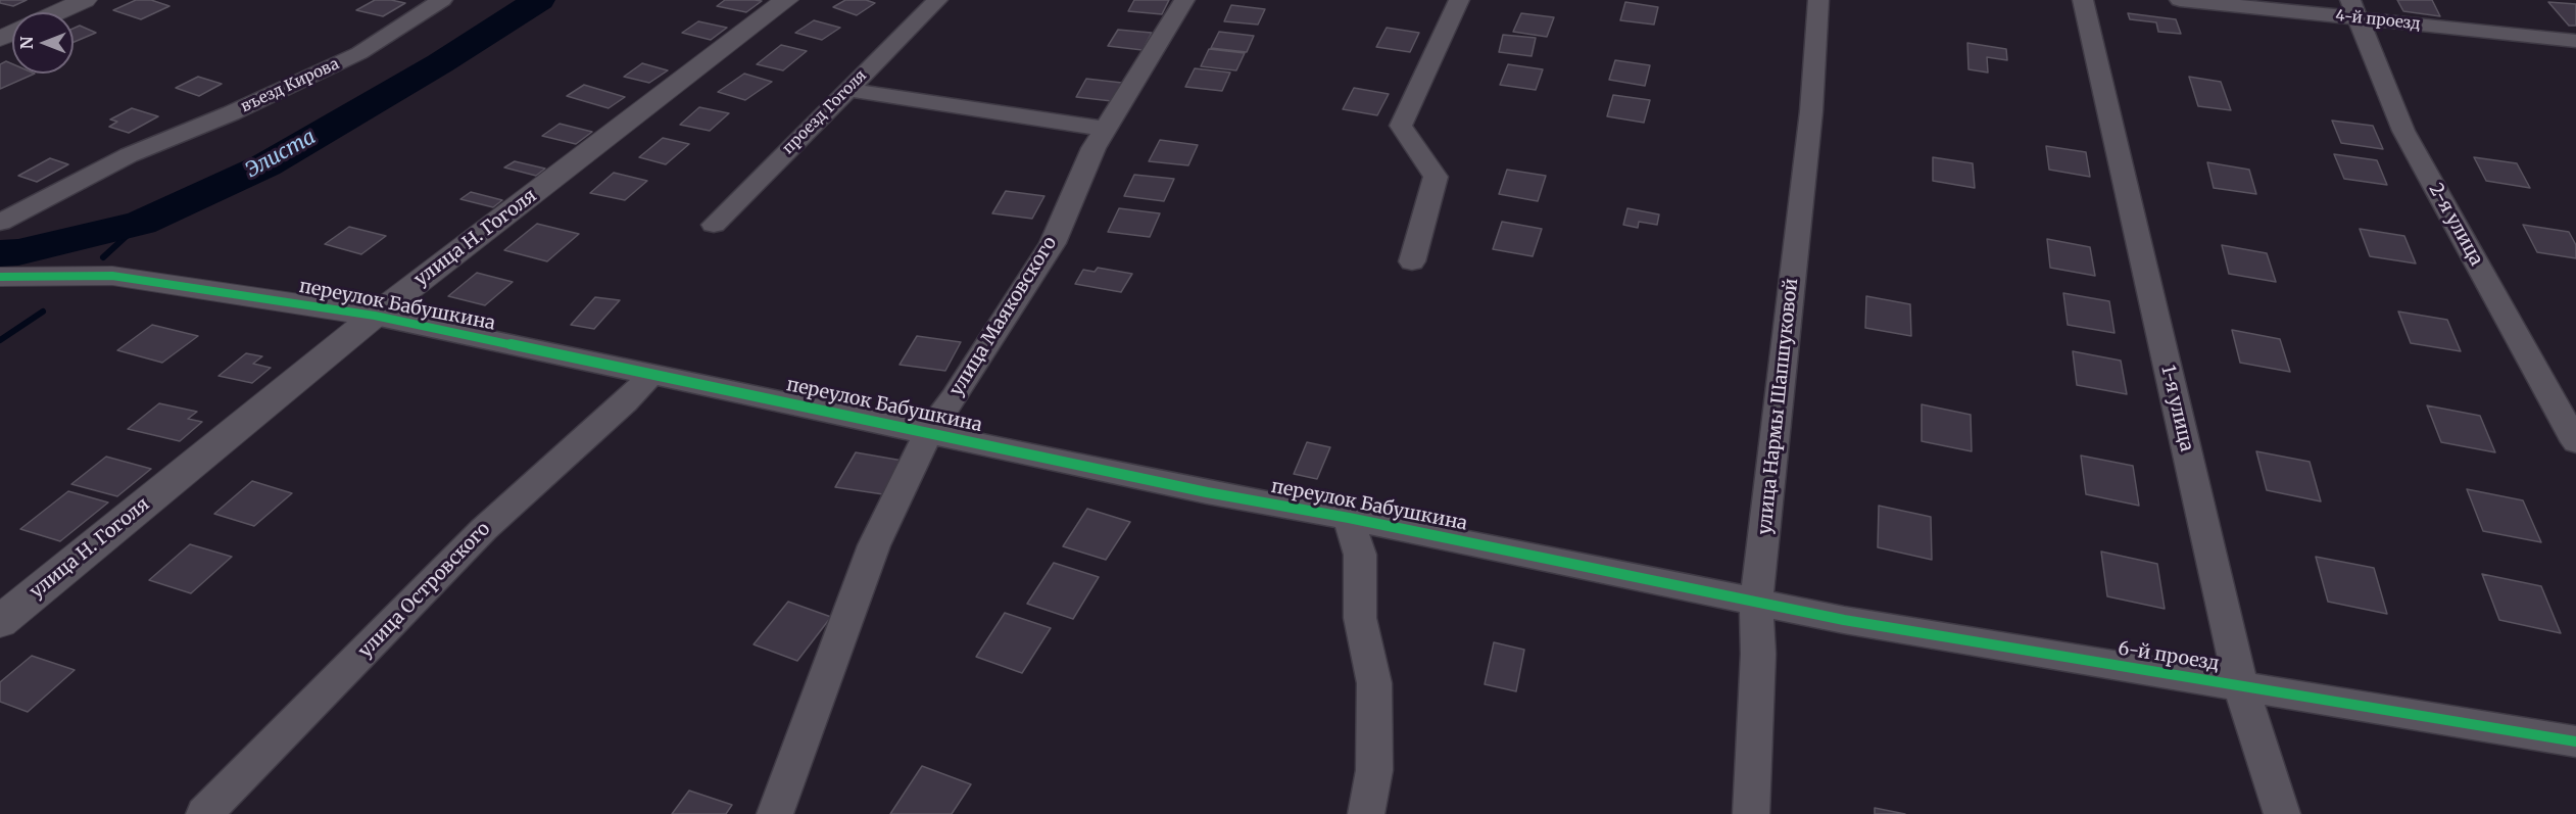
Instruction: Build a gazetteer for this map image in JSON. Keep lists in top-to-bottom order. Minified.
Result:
{"streets":{"street":["4-й проезд","въезд Кирова","проезд Гоголя","2-я улица","улица Н. Гоголя","переулок Бабушкина","улица Маяковского","улица Нармы Шапшуковой","1-я улица","улица Островского","6-й проезд"]},"crossings":[["4-й проезд","2-я улица"],["улица Н. Гоголя","переулок Бабушкина"],["переулок Бабушкина","улица Маяковского"],["переулок Бабушкина","улица Нармы Шапшуковой"],["переулок Бабушкина","улица Островского"],["переулок Бабушкина","6-й проезд"],["улица Нармы Шапшуковой","6-й проезд"],["1-я улица","6-й проезд"]],"water":["Элиста"],"north":"left"}
